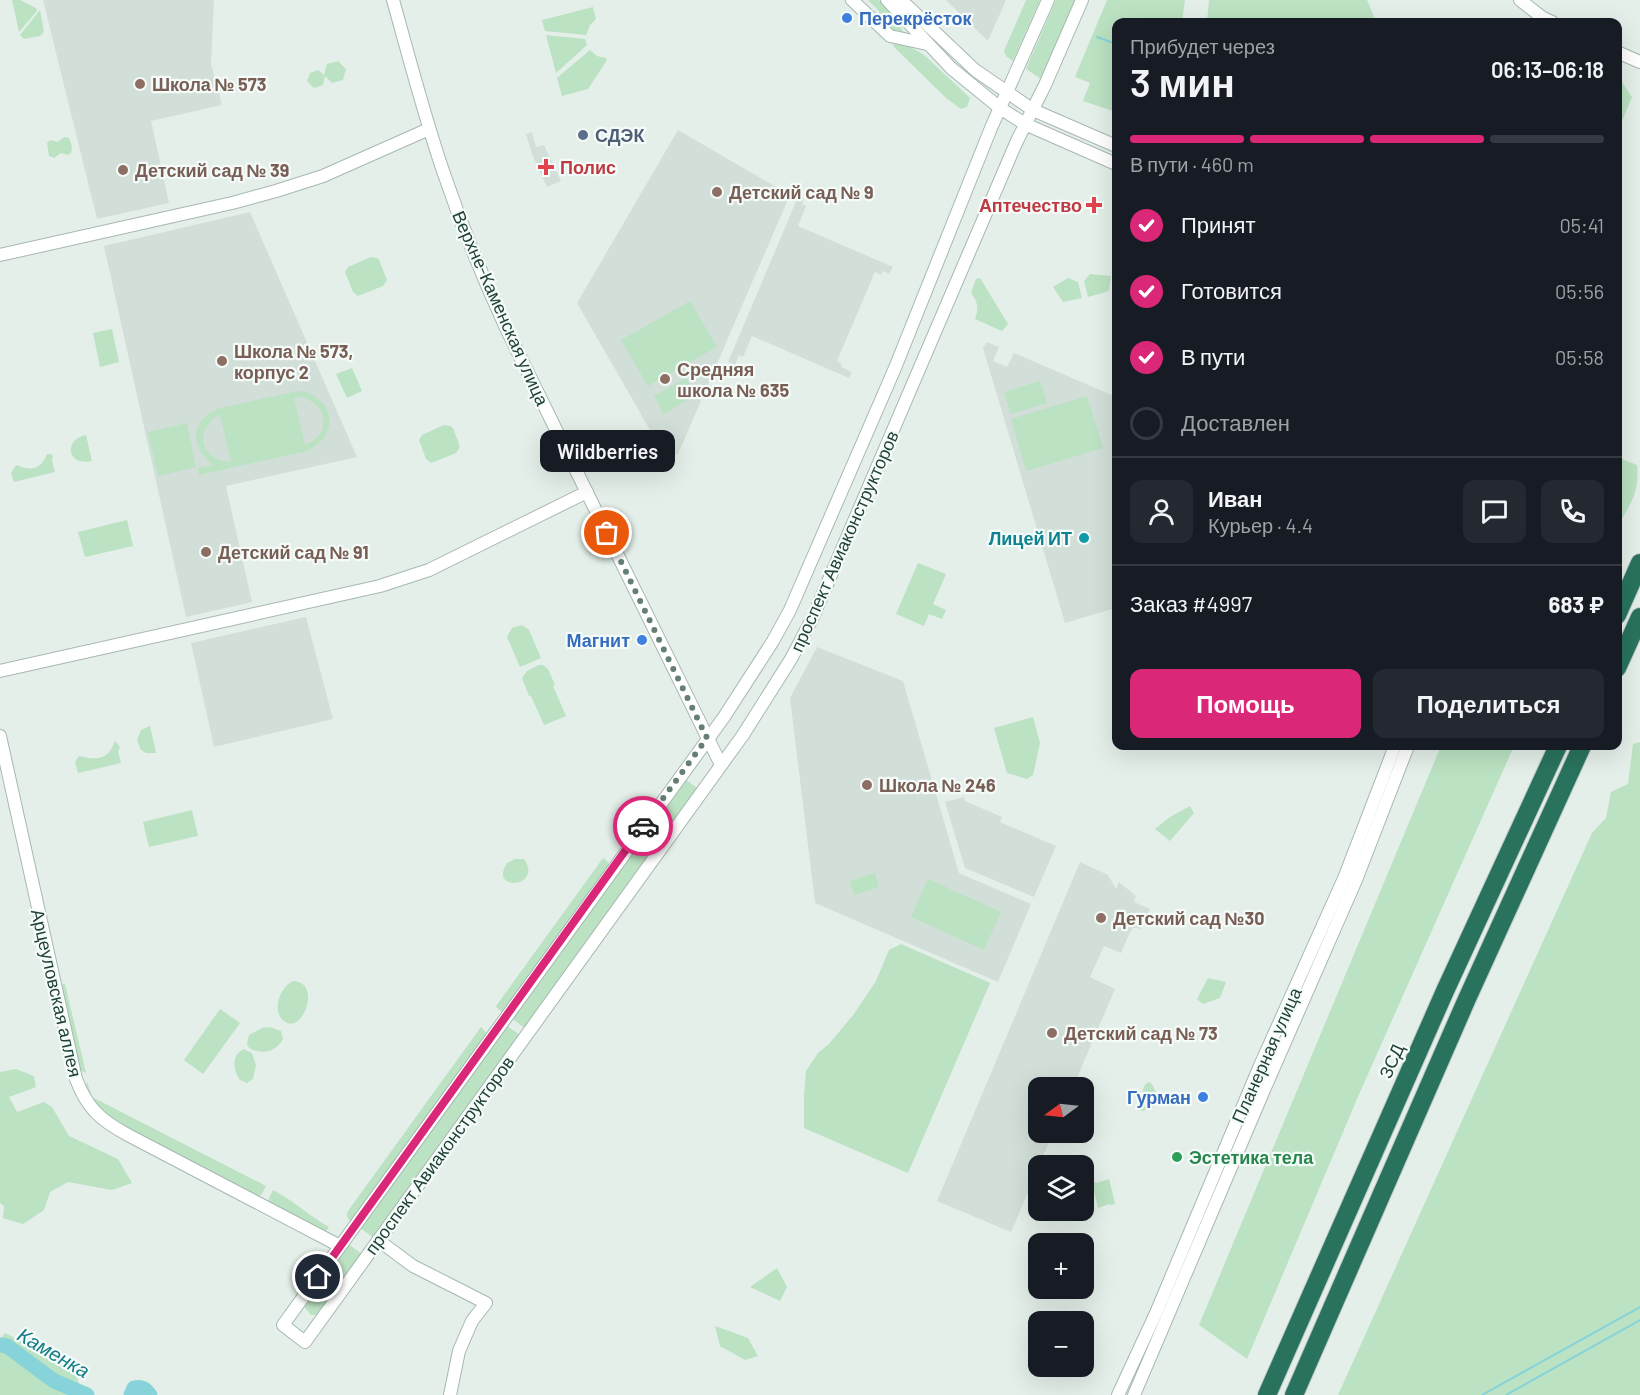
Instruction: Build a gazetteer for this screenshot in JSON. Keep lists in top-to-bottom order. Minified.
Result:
{"streets":{"highway":["ЗСД"],"street":["Верхне-Каменская улица","проспект Авиаконструкторов","Арцеуловская аллея","Планерная улица"]},"crossings":[["Верхне-Каменская улица","проспект Авиаконструкторов"],["проспект Авиаконструкторов","Арцеуловская аллея"]],"water":["Каменка"],"places":{"other":["Перекрёсток","Школа № 573","СДЭК","Детский сад № 39","Детский сад № 9","Школа № 573, корпус 2","Средняя школа № 635","Wildberries","Лицей ИТ","Детский сад № 91","Магнит","Школа № 246","Детский сад №30","Детский сад № 73","Гурман","Эстетика тела"],"health":["Полис","Аптечество"]},"north":"left","page":{"heading":["3 мин","Прибудет через","06:13–06:18"],"panel":["Иван","Курьер · 4.4","Заказ #4997","683 ₽"],"bar":"В пути · 460 m","list":[["Принят","05:41"],["Готовится","05:56"],["В пути","05:58"],"Доставлен"],"bubble":"Wildberries","buttons":["Помощь","Поделиться"],"map_buttons":["+","−"]}}
